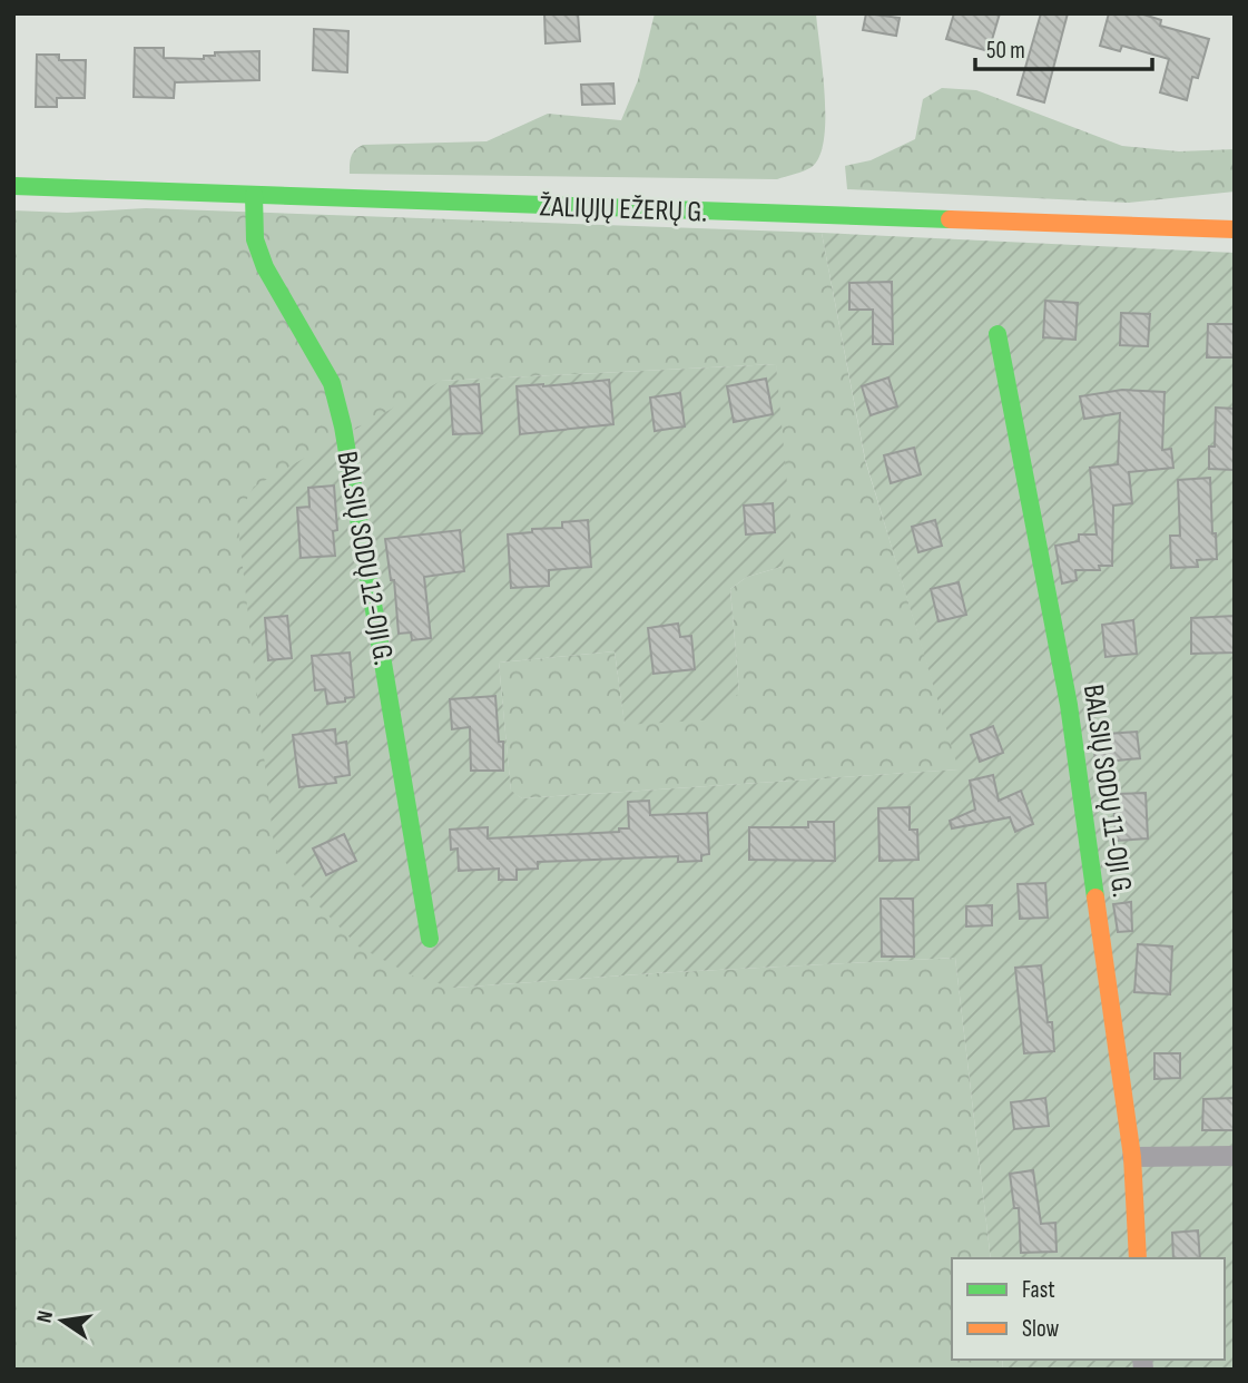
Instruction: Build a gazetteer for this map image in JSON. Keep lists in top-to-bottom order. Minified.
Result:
{"streets":{"street":["ŽALIŲJŲ EŽERŲ G.","BALSIŲ SODŲ 12-OJI G.","BALSIŲ SODŲ 11-OJI G."]},"crossings":[["ŽALIŲJŲ EŽERŲ G.","BALSIŲ SODŲ 12-OJI G."]],"legend":["Fast","Slow"],"scale_bar":"50 m","north":"left"}
